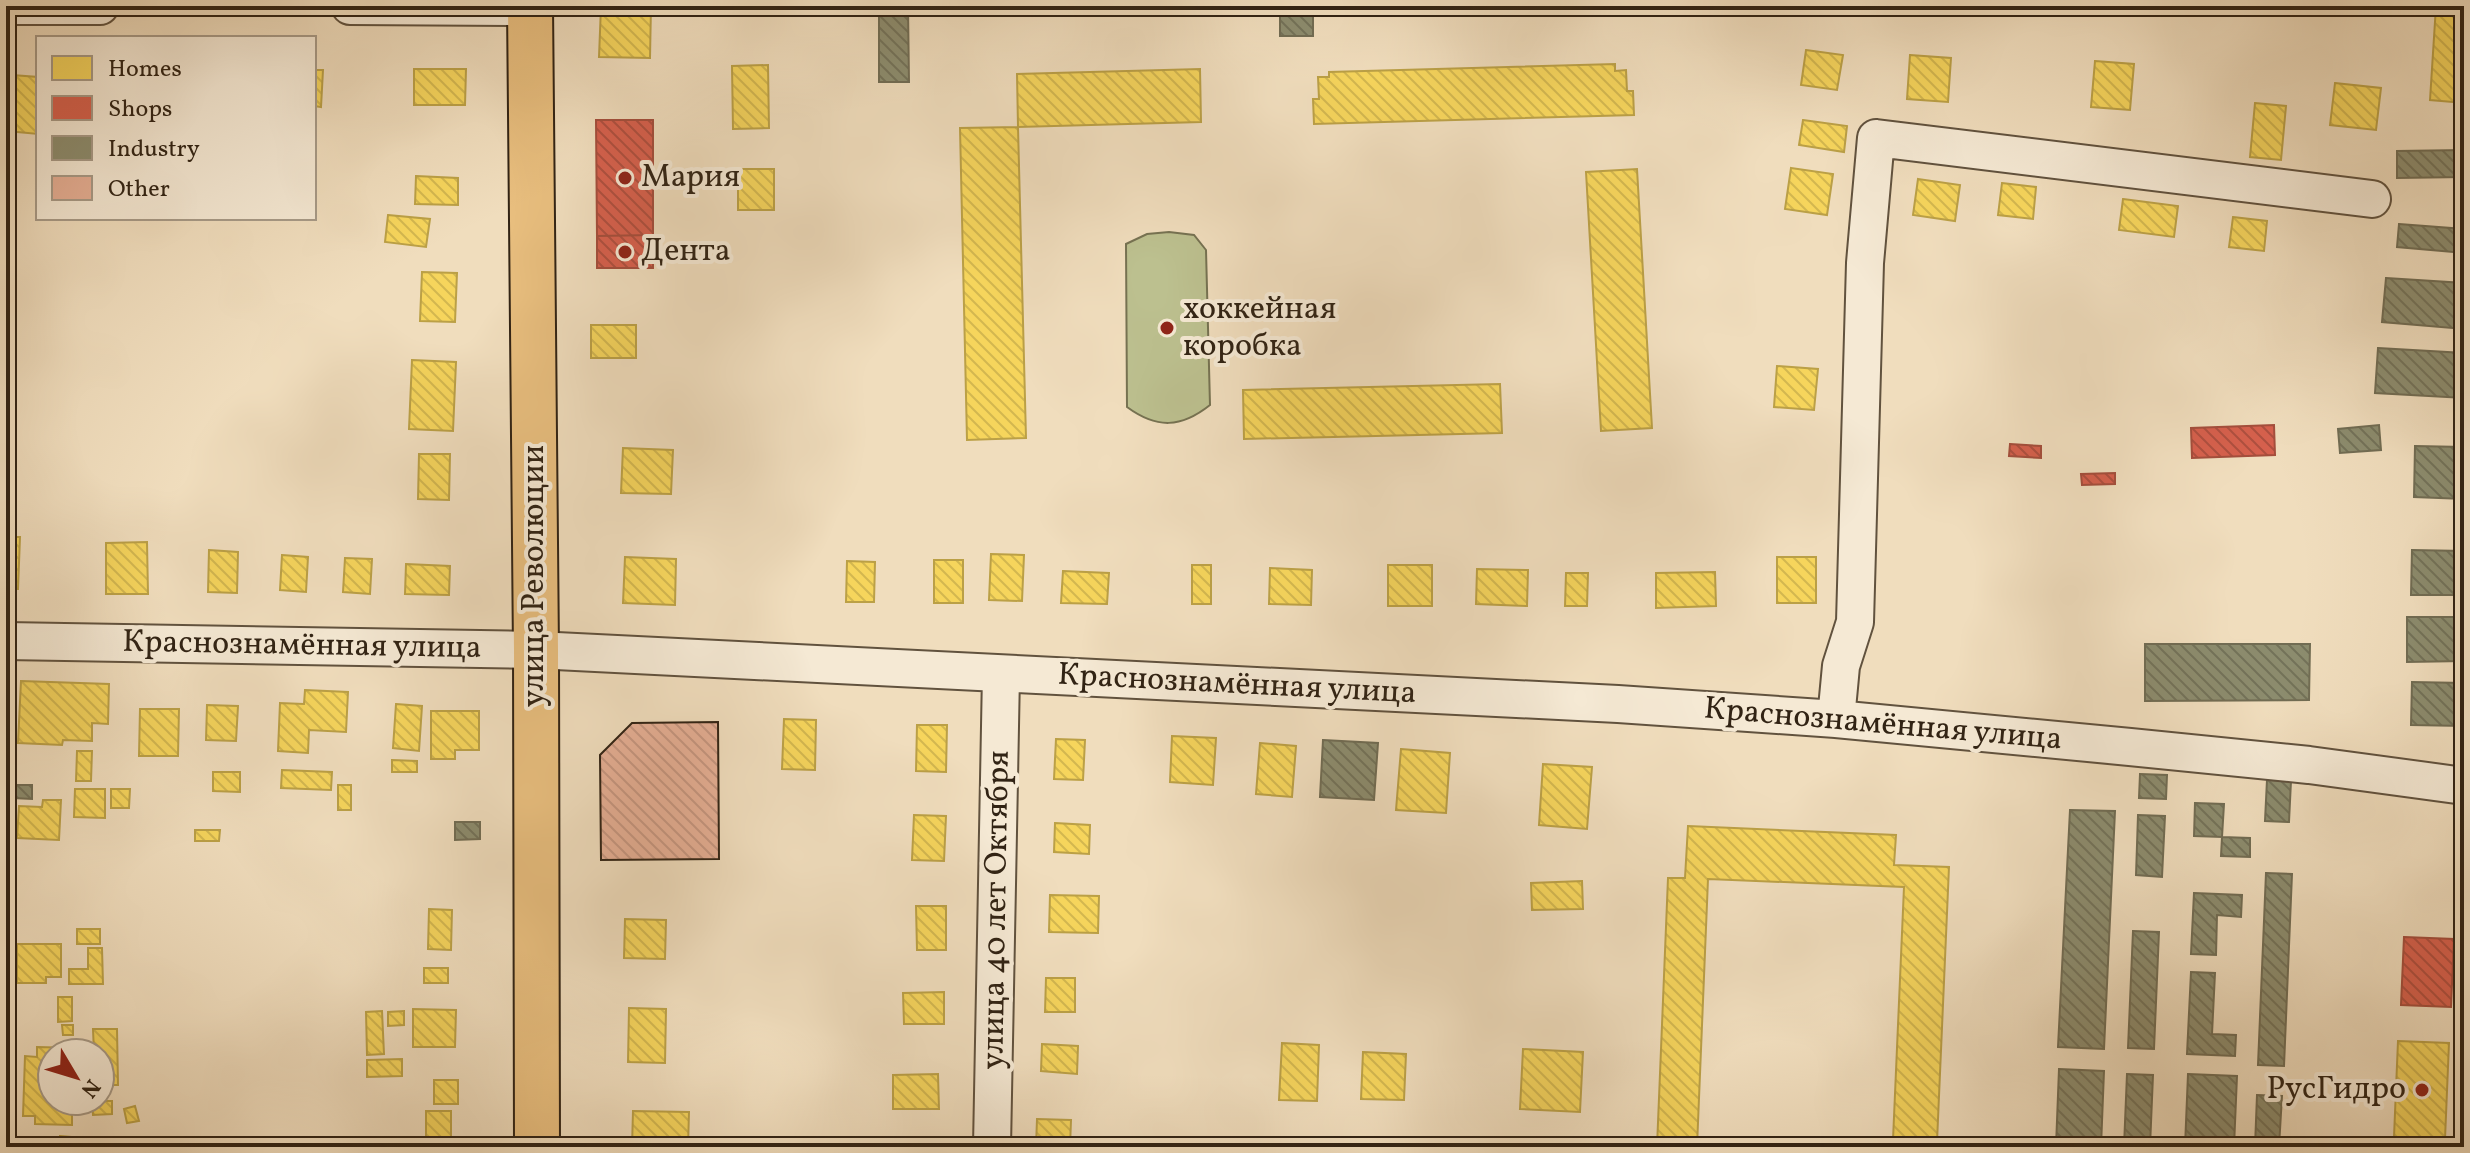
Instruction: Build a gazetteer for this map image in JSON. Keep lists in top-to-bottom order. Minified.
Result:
{"streets":{"main road":["улица Революции"],"street":["Краснознамённая улица","улица 40 лет Октября"]},"crossings":[["улица Революции","Краснознамённая улица"],["Краснознамённая улица","улица 40 лет Октября"]],"places":["Мария","Дента","хоккейная коробка","РусГидро"],"legend":["Homes","Shops","Industry","Other"],"north":"bottom right"}
